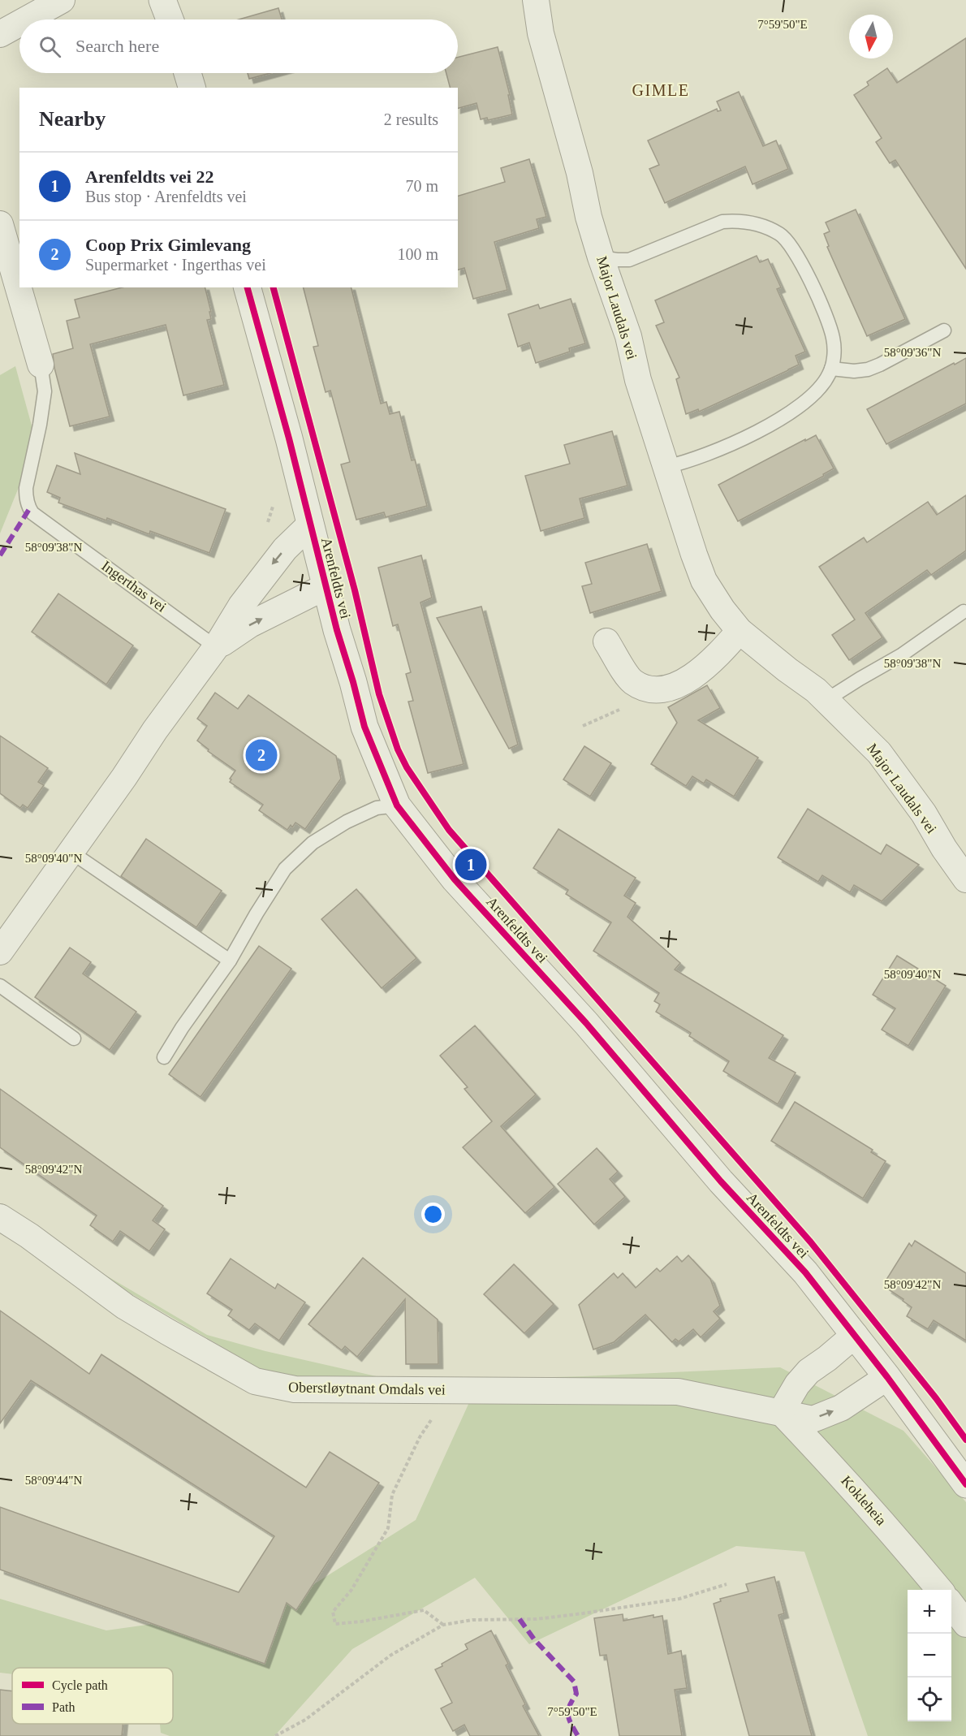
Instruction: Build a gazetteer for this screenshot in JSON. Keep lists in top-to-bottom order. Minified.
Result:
{"streets":{"street":["Major Laudals vei","Arenfeldts vei","Oberstløytnant Omdals vei","Kokleheia"],"lane":["Ingerthas vei"]},"crossings":[["Arenfeldts vei","Oberstløytnant Omdals vei"],["Oberstløytnant Omdals vei","Kokleheia"]],"districts":["GIMLE"],"legend":["Cycle path","Path"],"north":"bottom","page":{"search":"Search here","heading":["Nearby","2 results"],"list":[{"mark":"1","name":"Arenfeldts vei 22","note":"Bus stop · Arenfeldts vei","value":"70 m"},{"mark":"2","name":"Coop Prix Gimlevang","note":"Supermarket · Ingerthas vei","value":"100 m"}],"pins":["2","1"],"map_buttons":["+","−"]},"coordinates":["7°59'50\"E","58°09'36\"N","58°09'38\"N","58°09'40\"N","58°09'42\"N","58°09'44\"N"]}
